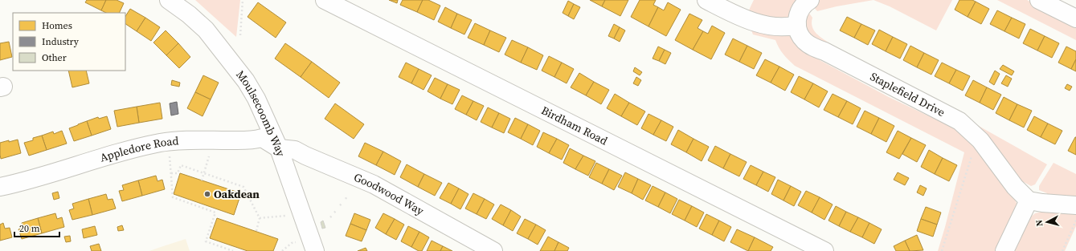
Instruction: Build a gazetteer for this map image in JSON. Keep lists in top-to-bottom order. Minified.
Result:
{"streets":{"street":["Staplefield Drive","Moulsecoomb Way","Birdham Road","Appledore Road","Goodwood Way"]},"crossings":[["Moulsecoomb Way","Appledore Road"],["Moulsecoomb Way","Goodwood Way"],["Appledore Road","Goodwood Way"]],"places":["Oakdean"],"legend":["Homes","Industry","Other"],"scale_bar":"20 m","north":"left"}
